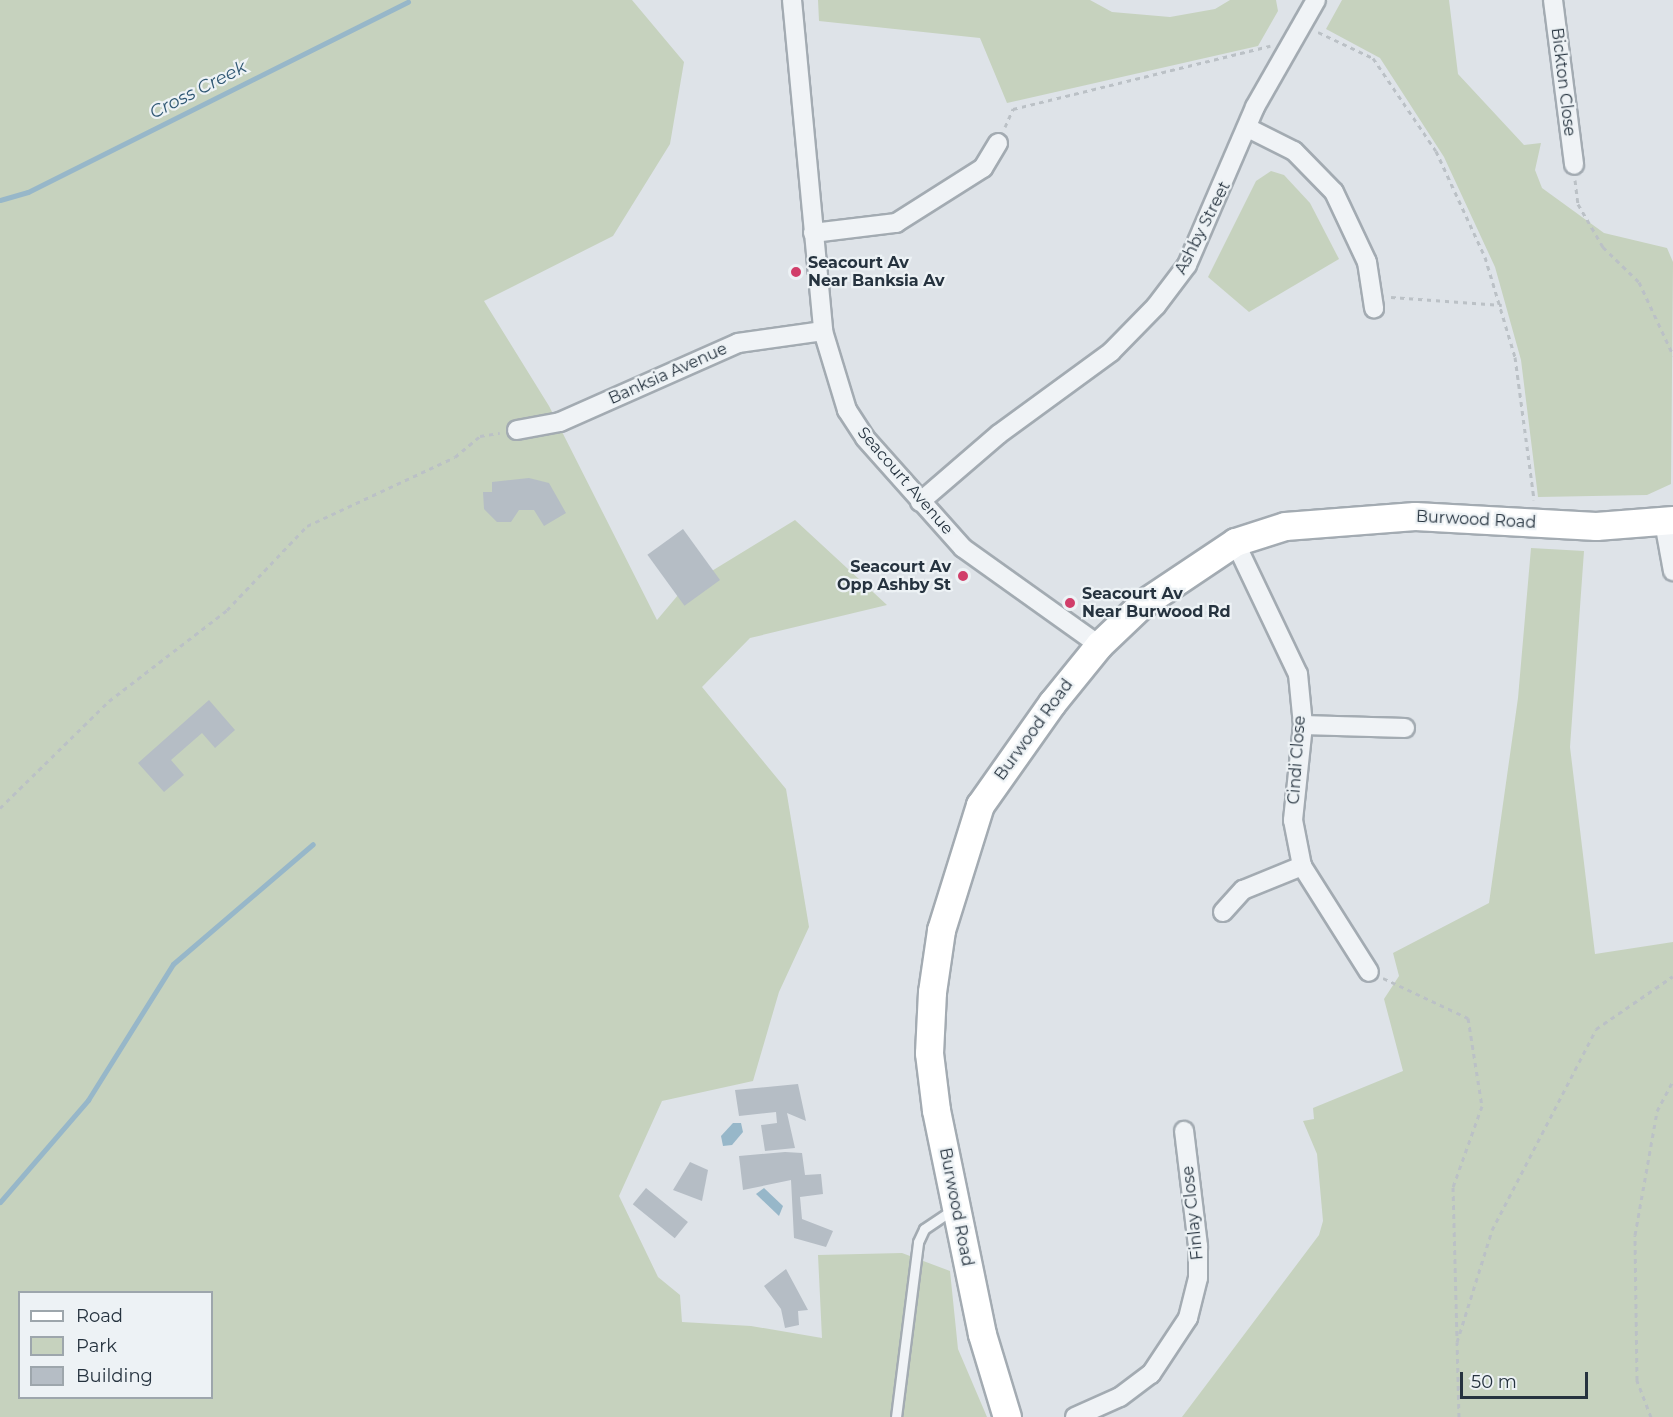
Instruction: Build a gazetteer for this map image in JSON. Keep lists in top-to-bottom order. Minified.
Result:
{"streets":{"main road":["Burwood Road"],"street":["Bickton Close","Ashby Street","Banksia Avenue","Seacourt Avenue","Cindi Close","Finlay Close"]},"crossings":[["Ashby Street","Seacourt Avenue"],["Banksia Avenue","Seacourt Avenue"],["Seacourt Avenue","Burwood Road"],["Burwood Road","Cindi Close"]],"water":["Cross Creek"],"places":["Seacourt Av Near Banksia Av","Seacourt Av Opp Ashby St","Seacourt Av Near Burwood Rd"],"legend":["Road","Park","Building"],"scale_bar":"50 m"}
